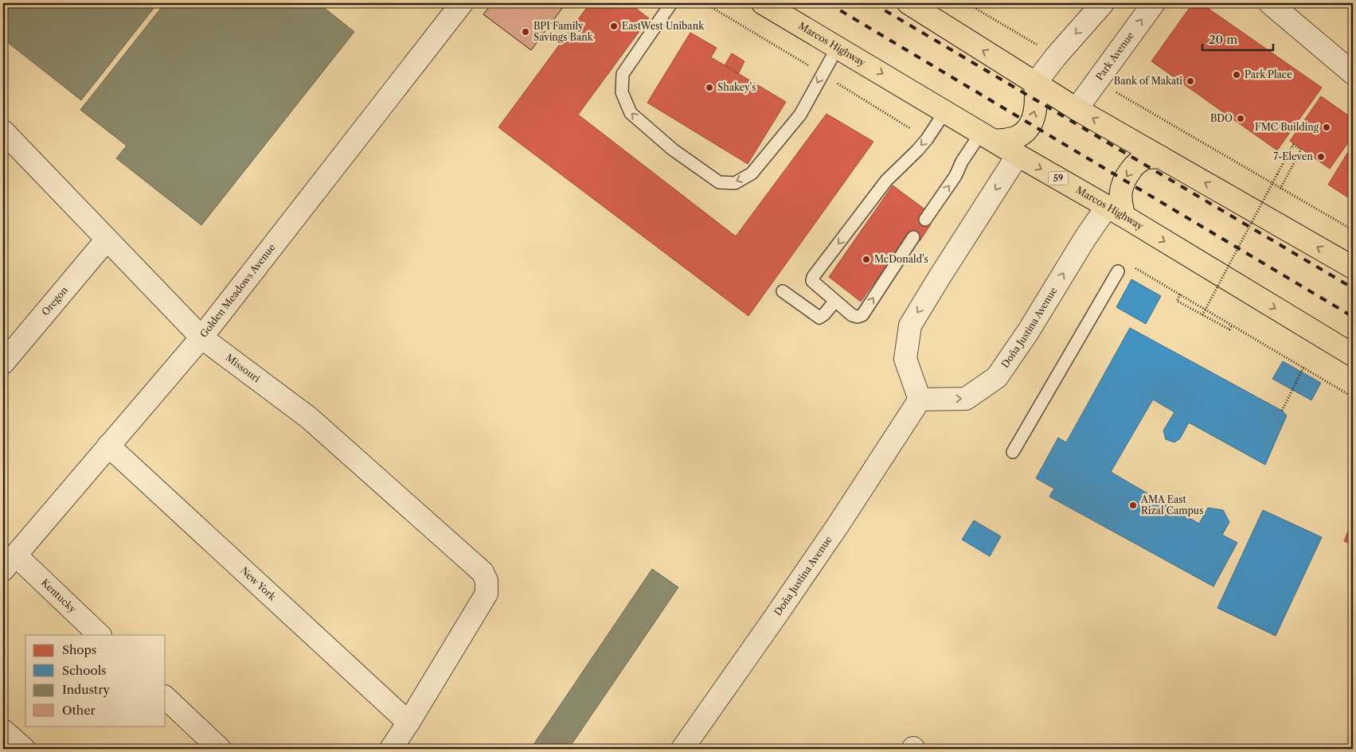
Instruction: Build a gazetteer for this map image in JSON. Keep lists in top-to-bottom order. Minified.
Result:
{"streets":{"main road":["Marcos Highway","59"],"street":["Park Avenue","Golden Meadows Avenue","Oregon","Doña Justina Avenue","Missouri","New York","Kentucky"]},"crossings":[["Marcos Highway","Doña Justina Avenue"],["Golden Meadows Avenue","Missouri"],["Golden Meadows Avenue","New York"],["Golden Meadows Avenue","Kentucky"],["Oregon","Missouri"],["Missouri","New York"]],"one_way":["Doña Justina Avenue"],"places":["EastWest Unibank","BPI Family Savings Bank","Park Place","Bank of Makati","Shakey's","BDO","FMC Building","7-Eleven","McDonald's","AMA East Rizal Campus"],"legend":["Shops","Schools","Industry","Other"],"scale_bar":"20 m"}
